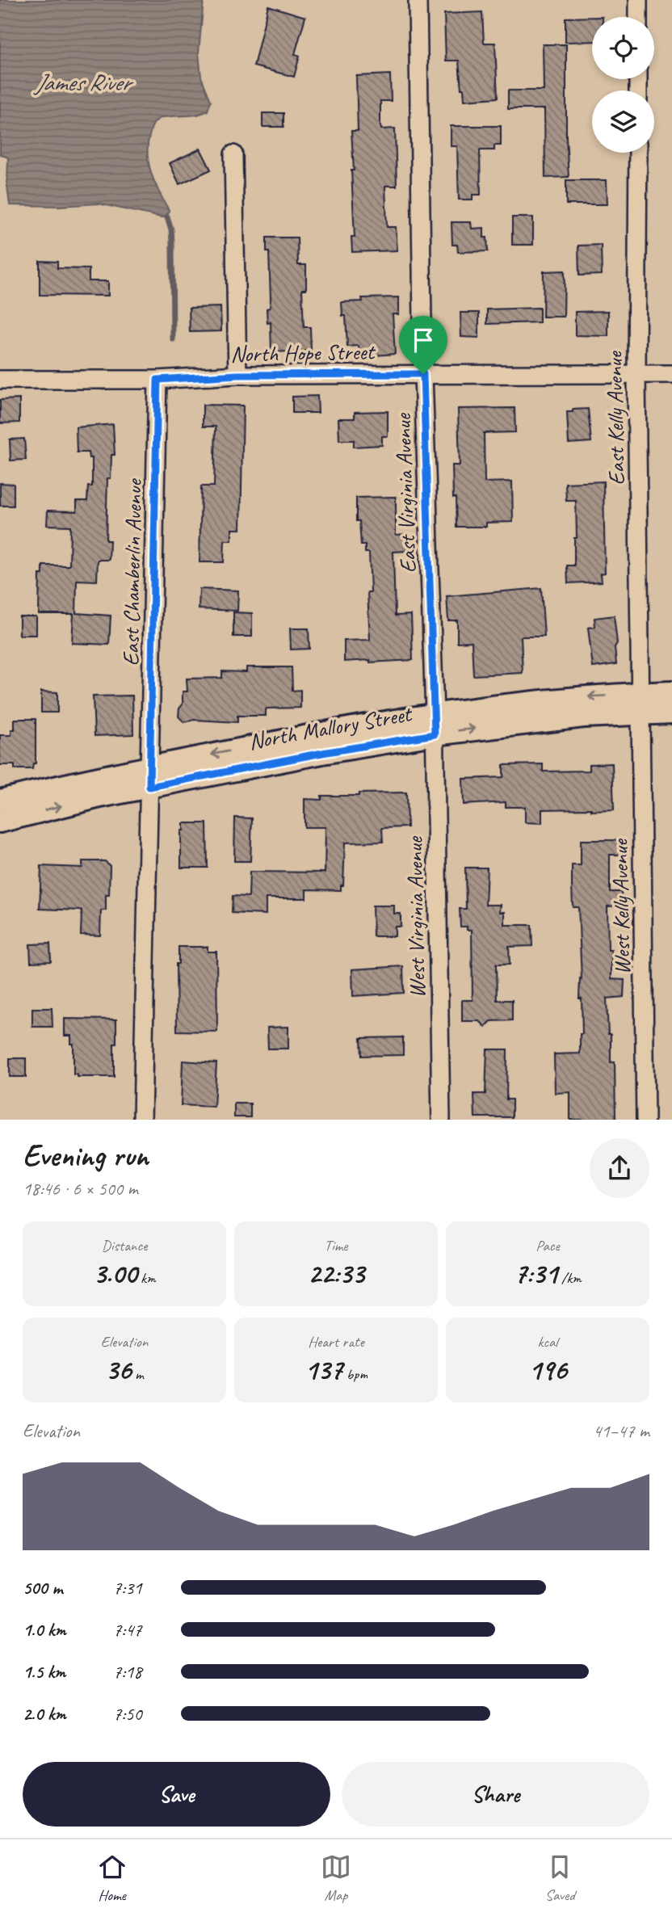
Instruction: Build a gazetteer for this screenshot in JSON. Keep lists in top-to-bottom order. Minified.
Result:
{"streets":{"main road":["North Mallory Street"],"street":["North Hope Street","East Kelly Avenue","East Virginia Avenue","East Chamberlin Avenue","West Kelly Avenue","West Virginia Avenue"]},"crossings":[["North Hope Street","East Kelly Avenue"],["North Hope Street","East Virginia Avenue"],["North Hope Street","East Chamberlin Avenue"],["East Kelly Avenue","North Mallory Street"],["East Kelly Avenue","West Kelly Avenue"],["East Virginia Avenue","North Mallory Street"],["East Virginia Avenue","West Virginia Avenue"],["East Chamberlin Avenue","North Mallory Street"],["North Mallory Street","West Kelly Avenue"],["North Mallory Street","West Virginia Avenue"]],"water":["James River"],"page":{"heading":["Evening run","18:46 · 6 × 500 m"],"stats":[["Distance","3.00 km"],["Time","22:33"],["Pace","7:31 /km"],["Elevation","36 m"],["Heart rate","137 bpm"],["kcal","196"]],"chart":["Elevation","41–47 m"],"list":[{"name":"500 m","note":"7:31"},{"name":"1.0 km","note":"7:47"},{"name":"1.5 km","note":"7:18"},{"name":"2.0 km","note":"7:50"}],"buttons":["Save","Share"],"tabs":["Home","Map","Saved"]}}
